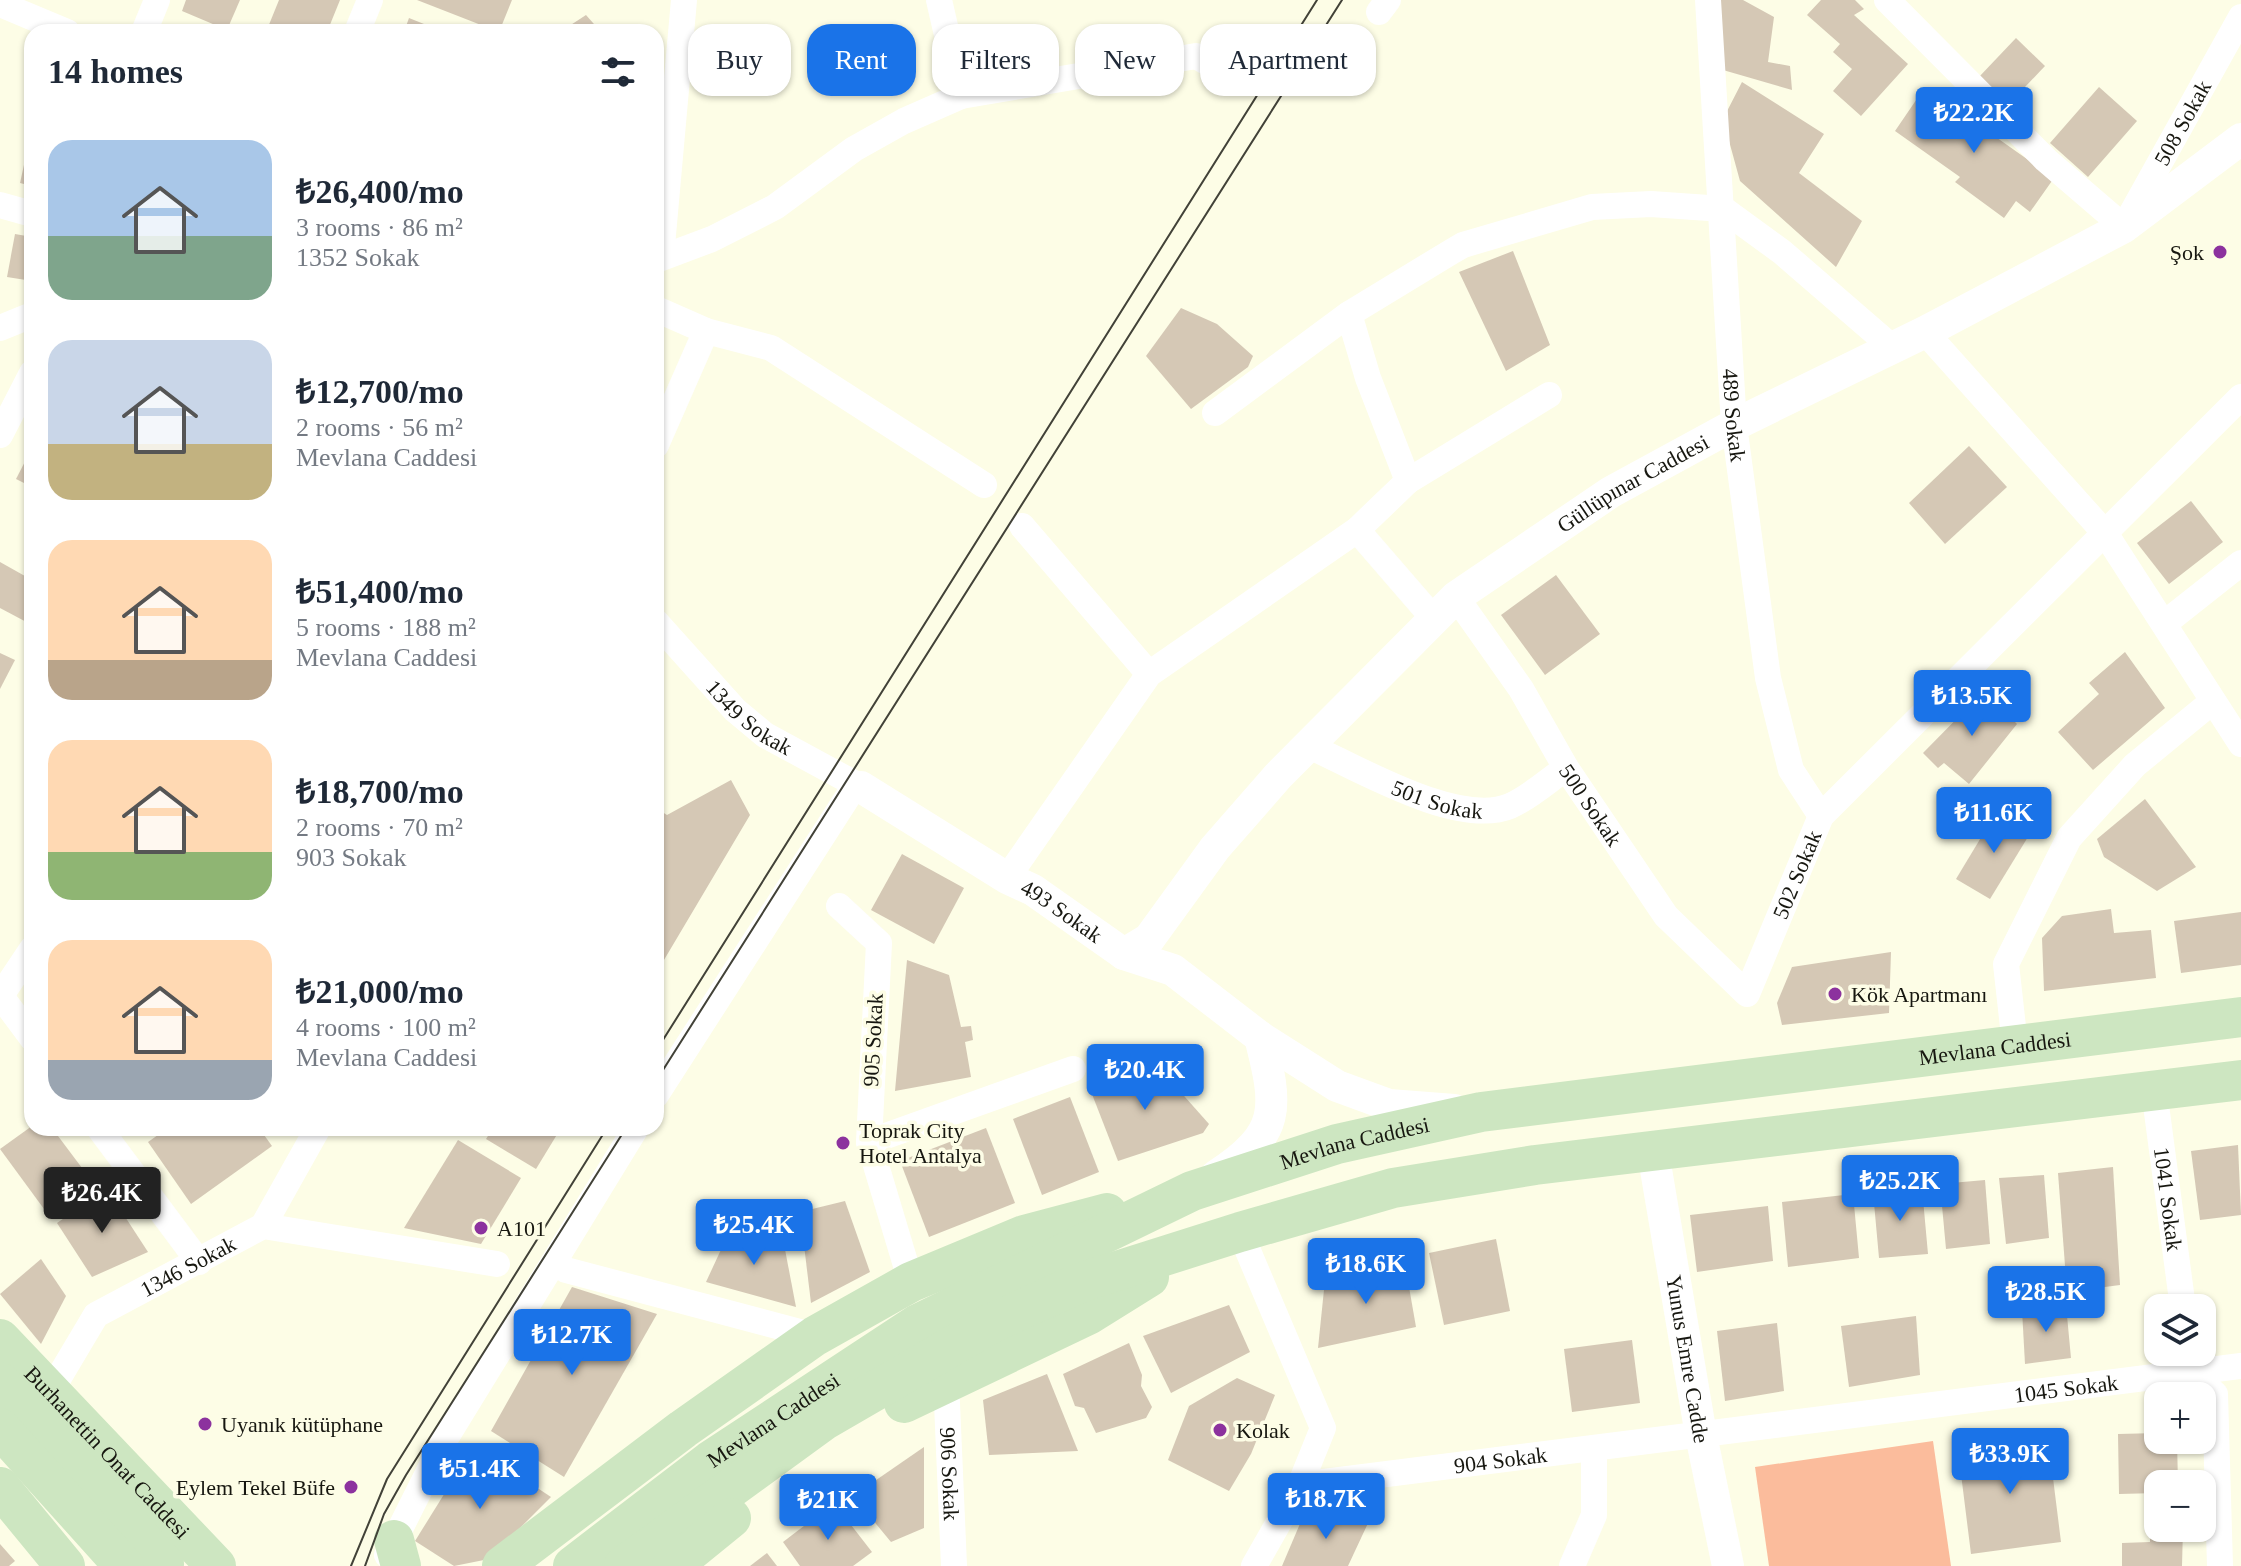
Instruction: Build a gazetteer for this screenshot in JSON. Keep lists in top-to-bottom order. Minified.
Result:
{"streets":{"main road":["Mevlana Caddesi","Burhanettin Onat Caddesi"],"street":["508 Sokak","489 Sokak","Güllüpınar Caddesi","1349 Sokak","501 Sokak","500 Sokak","502 Sokak","493 Sokak","905 Sokak","1041 Sokak","1346 Sokak","Yunus Emre Cadde","1045 Sokak","904 Sokak","906 Sokak"]},"crossings":[["508 Sokak","Güllüpınar Caddesi"],["489 Sokak","Güllüpınar Caddesi"],["489 Sokak","502 Sokak"],["Güllüpınar Caddesi","501 Sokak"],["Güllüpınar Caddesi","500 Sokak"],["Güllüpınar Caddesi","493 Sokak"],["1349 Sokak","493 Sokak"],["501 Sokak","500 Sokak"],["500 Sokak","502 Sokak"],["493 Sokak","Mevlana Caddesi"],["Mevlana Caddesi","1041 Sokak"],["Mevlana Caddesi","Yunus Emre Cadde"],["1346 Sokak","Burhanettin Onat Caddesi"],["Yunus Emre Cadde","1045 Sokak"],["Yunus Emre Cadde","904 Sokak"],["1045 Sokak","904 Sokak"]],"places":["Şok","Kök Apartmanı","Toprak City Hotel Antalya","A101","Uyanık kütüphane","Kolak","Eylem Tekel Büfe"],"page":{"chip":["Buy","Rent","Filters","New","Apartment"],"heading":"14 homes","price":["₺22.2K","₺13.5K","₺11.6K","₺20.4K","₺25.2K","₺26.4K","₺25.4K","₺18.6K","₺28.5K","₺12.7K","₺33.9K","₺51.4K","₺18.7K","₺21K"],"list":[{"name":"₺26,400/mo","note":"3 rooms · 86 m² · 1352 Sokak"},{"name":"₺12,700/mo","note":"2 rooms · 56 m² · Mevlana Caddesi"},{"name":"₺51,400/mo","note":"5 rooms · 188 m² · Mevlana Caddesi"},{"name":"₺18,700/mo","note":"2 rooms · 70 m² · 903 Sokak"},{"name":"₺21,000/mo","note":"4 rooms · 100 m² · Mevlana Caddesi"}],"map_buttons":["+","−"]}}
